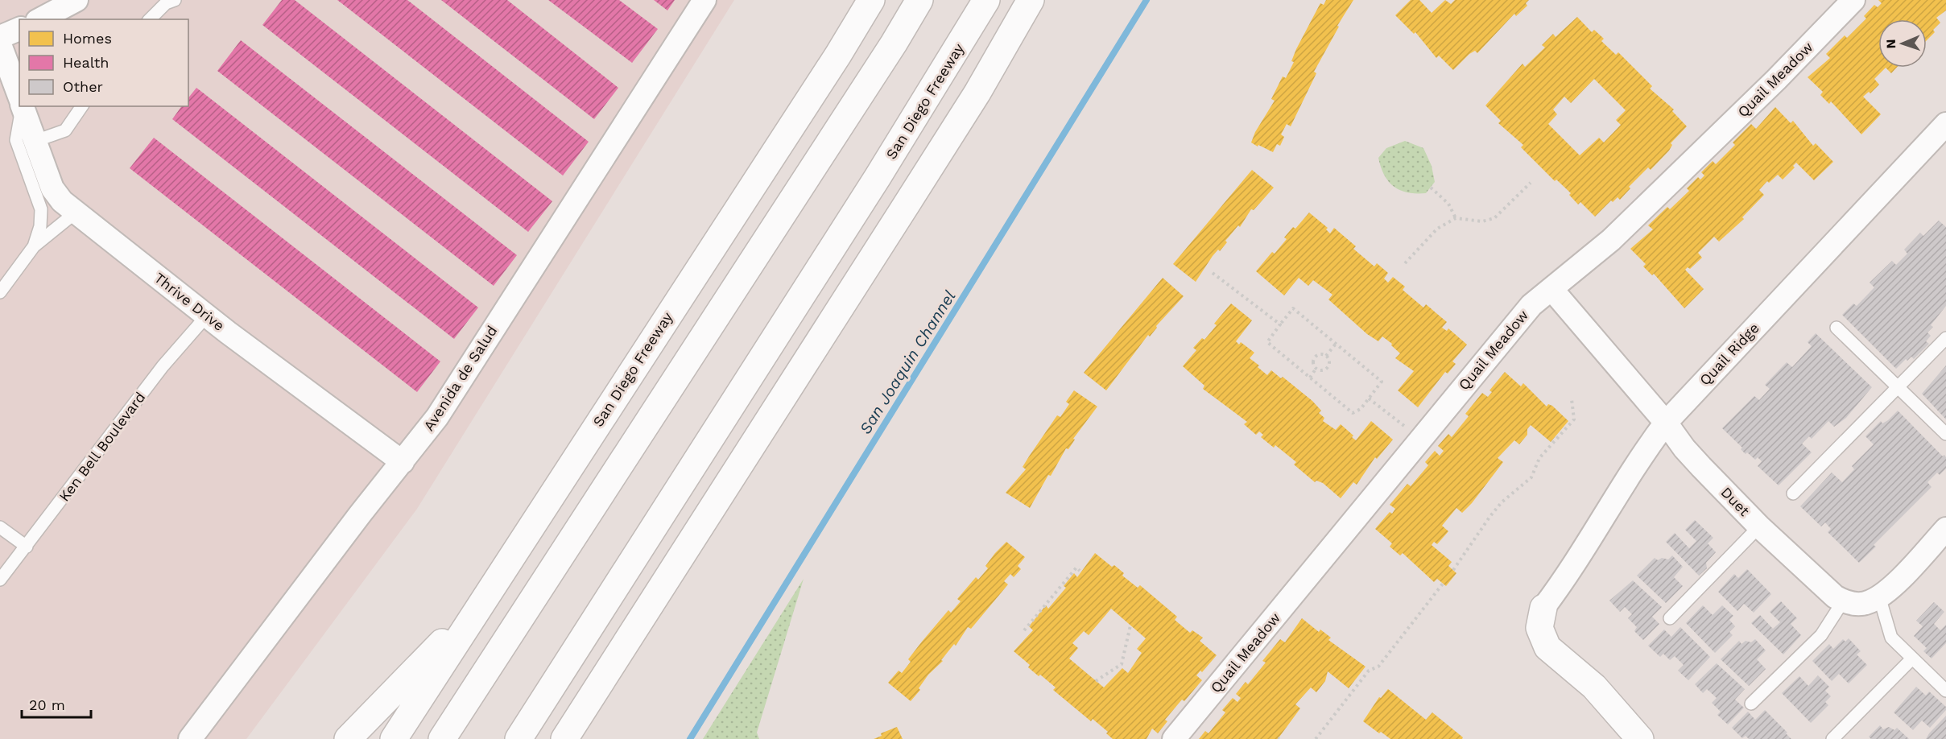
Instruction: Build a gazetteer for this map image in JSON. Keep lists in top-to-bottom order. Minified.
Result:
{"streets":{"main road":["San Diego Freeway"],"street":["Quail Meadow","Thrive Drive","Quail Ridge","Avenida de Salud","Duet"],"lane":["Ken Bell Boulevard"]},"crossings":[["Quail Meadow","Duet"],["Thrive Drive","Avenida de Salud"],["Thrive Drive","Ken Bell Boulevard"],["Quail Ridge","Duet"]],"water":["San Joaquin Channel"],"legend":["Homes","Health","Other"],"scale_bar":"20 m","north":"left"}
